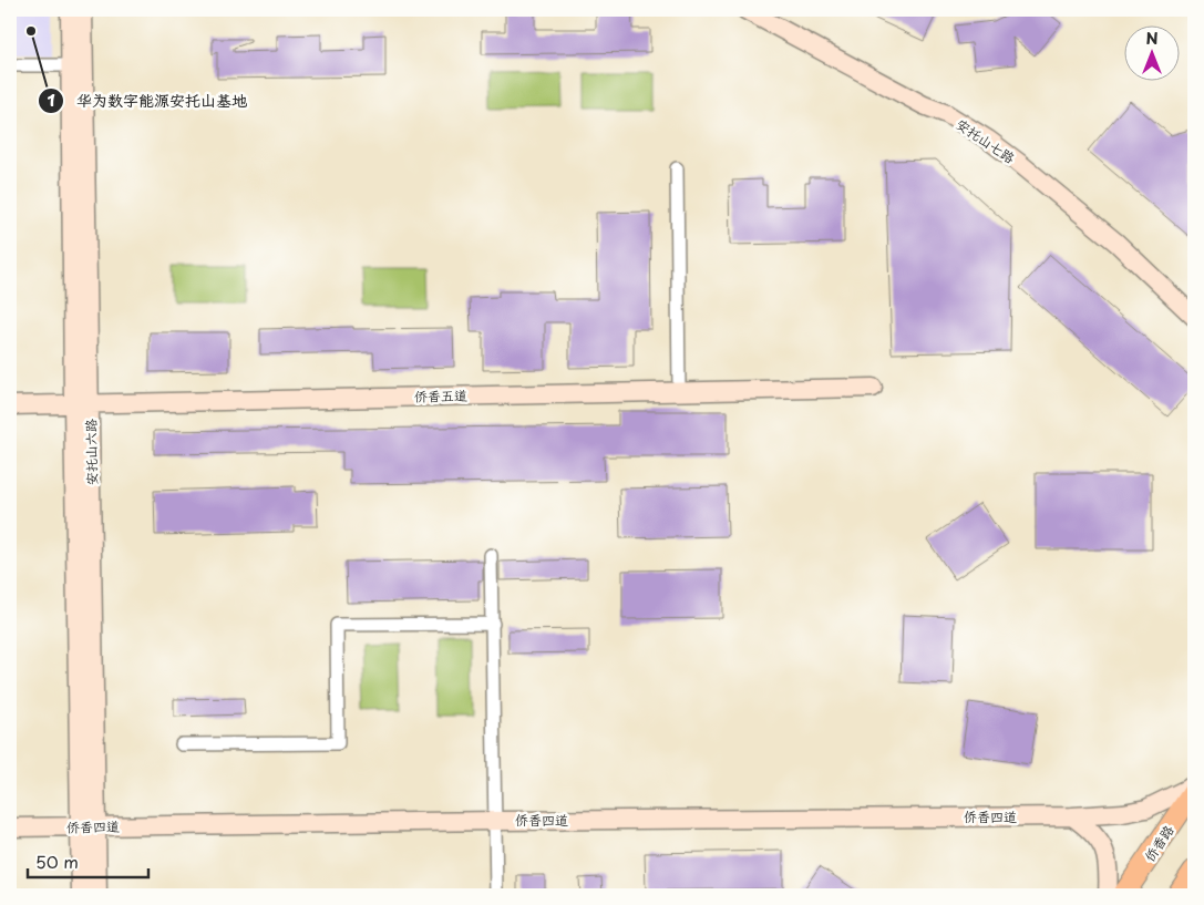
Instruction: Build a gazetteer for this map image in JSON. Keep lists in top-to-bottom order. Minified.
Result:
{"streets":{"main road":["侨香路"],"street":["安托山七路","侨香五道","安托山六路","侨香四道"]},"crossings":[["侨香五道","安托山六路"],["安托山六路","侨香四道"]],"places":["华为数字能源安托山基地"],"scale_bar":"50 m","north":"top"}
